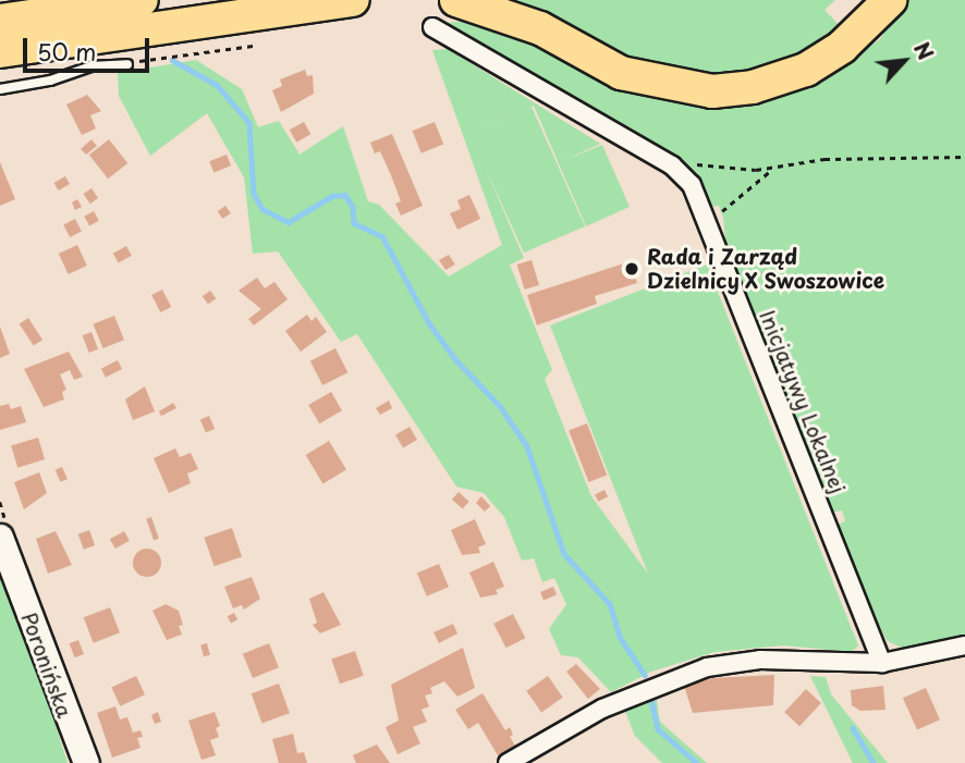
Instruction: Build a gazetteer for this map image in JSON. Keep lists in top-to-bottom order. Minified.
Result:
{"streets":{"street":["Inicjatywy Lokalnej","Poronińska"]},"places":["Rada i Zarząd Dzielnicy X Swoszowice"],"scale_bar":"50 m","north":"top right"}
